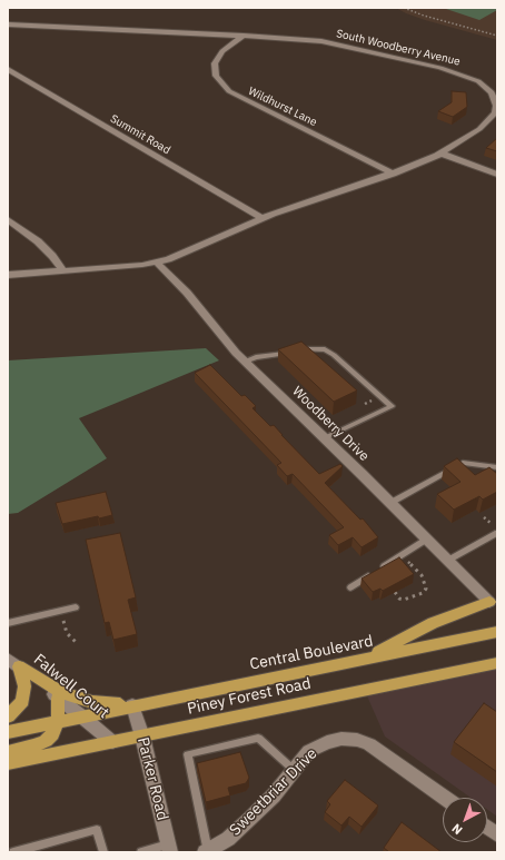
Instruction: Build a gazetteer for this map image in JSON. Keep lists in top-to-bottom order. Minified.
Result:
{"streets":{"main road":["Central Boulevard","Piney Forest Road"],"street":["South Woodberry Avenue","Wildhurst Lane","Summit Road","Woodberry Drive","Falwell Court","Parker Road","Sweetbriar Drive"]},"crossings":[["South Woodberry Avenue","Wildhurst Lane"],["South Woodberry Avenue","Summit Road"],["South Woodberry Avenue","Woodberry Drive"],["Central Boulevard","Parker Road"],["Falwell Court","Piney Forest Road"],["Piney Forest Road","Parker Road"]],"north":"bottom left"}
